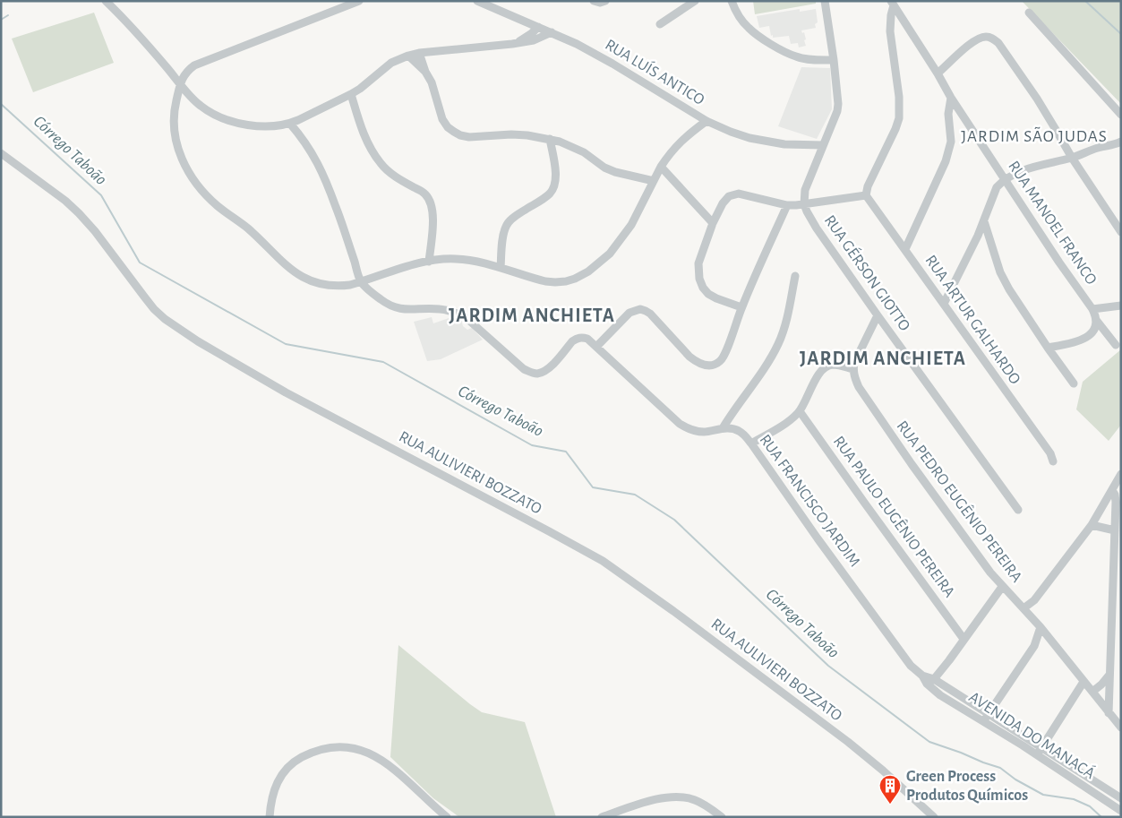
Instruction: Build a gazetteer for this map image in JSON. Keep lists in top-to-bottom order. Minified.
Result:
{"streets":{"street":["RUA LUÍS ANTICO","RUA MANOEL FRANCO","RUA GÉRSON GIOTTO","RUA ARTUR GALHARDO","RUA AULIVIERI BOZZATO","RUA FRANCISCO JARDIM","RUA PEDRO EUGÊNIO PEREIRA","RUA PAULO EUGÊNIO PEREIRA","AVENIDA DO MANACÁ"]},"crossings":[["RUA FRANCISCO JARDIM","AVENIDA DO MANACÁ"]],"districts":["JARDIM SÃO JUDAS","JARDIM ANCHIETA","JARDIM ANCHIETA"],"water":["Córrego Taboão"],"places":{"building":["Green Process Produtos Químicos"]}}
